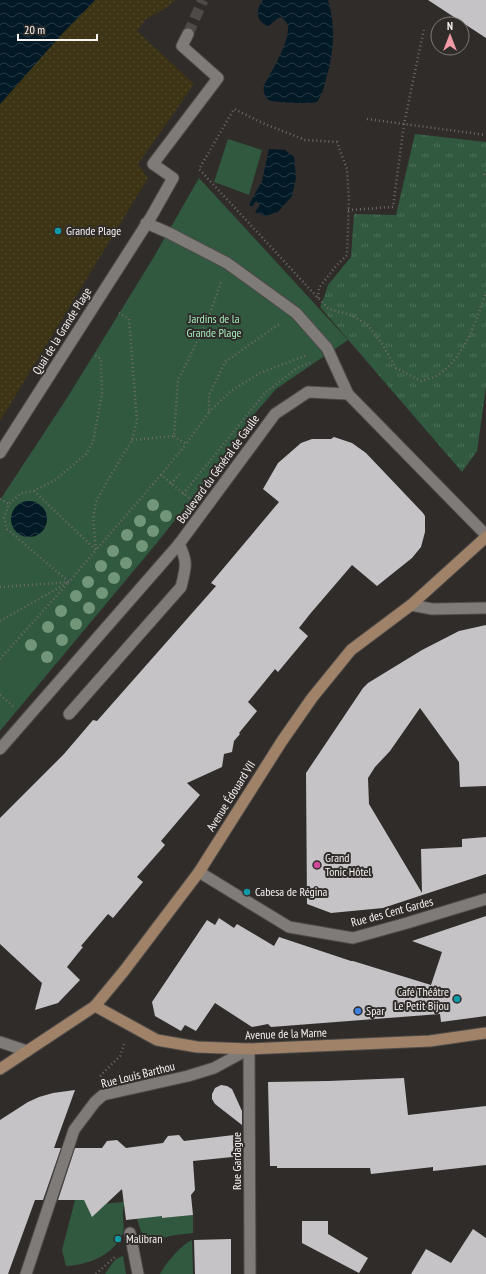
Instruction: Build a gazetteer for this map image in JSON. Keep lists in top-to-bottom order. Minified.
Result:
{"streets":{"main road":["Avenue Édouard VII","Avenue de la Marne"],"street":["Quai de la Grande Plage","Boulevard du Général de Gaulle","Rue des Cent Gardes","Rue Louis Barthou","Rue Gardague"]},"crossings":[["Avenue Édouard VII","Rue des Cent Gardes"],["Avenue Édouard VII","Avenue de la Marne"],["Avenue de la Marne","Rue Louis Barthou"],["Avenue de la Marne","Rue Gardague"],["Rue Louis Barthou","Rue Gardague"]],"parks":["Jardins de la Grande Plage"],"places":["Grande Plage","Grand Tonic Hôtel","Cabesa de Régina","Café Théâtre Le Petit Bijou","Spar","Malibran"],"scale_bar":"20 m","north":"top"}
